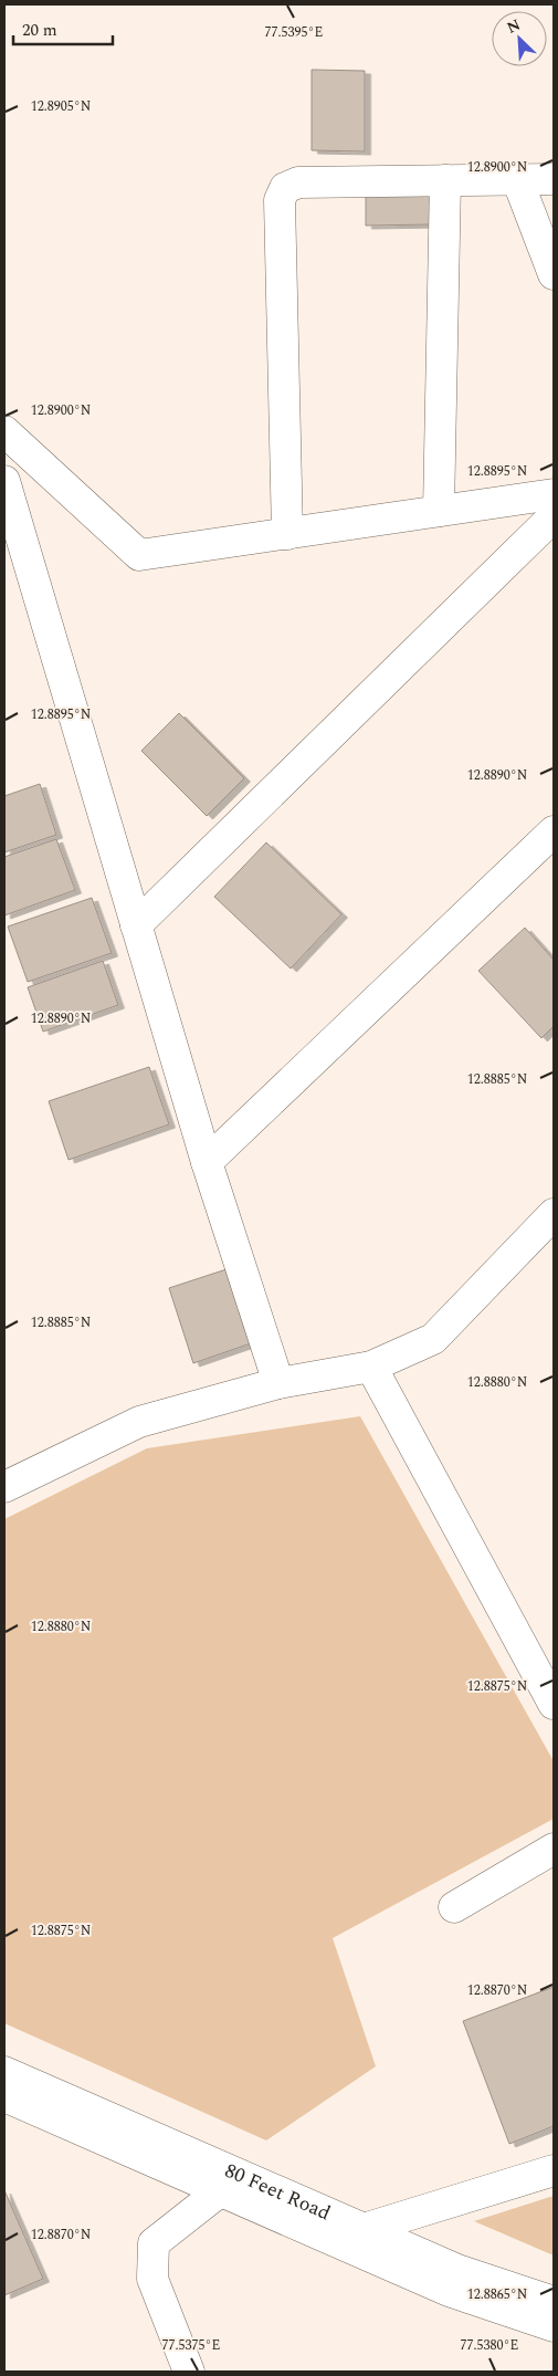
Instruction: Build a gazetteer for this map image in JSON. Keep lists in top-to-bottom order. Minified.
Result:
{"streets":{"street":["80 Feet Road"]},"scale_bar":"20 m","north":"top left","coordinates":["77.5395°E","12.8905°N","12.8900°N","12.8895°N","12.8890°N","12.8885°N","12.8880°N","12.8875°N","12.8870°N","12.8865°N","77.5375°E","77.5380°E"]}
